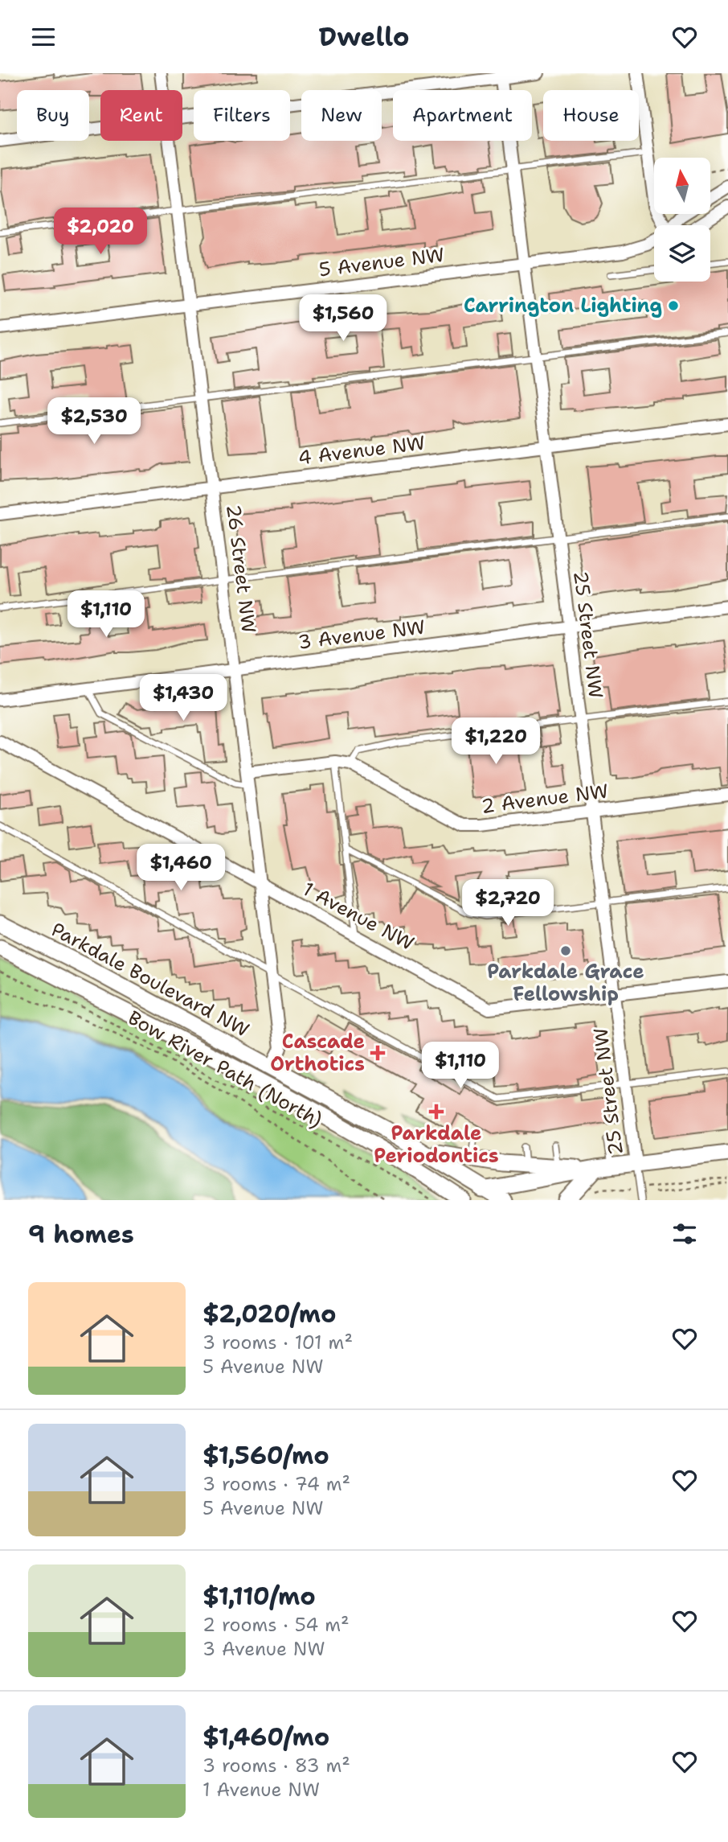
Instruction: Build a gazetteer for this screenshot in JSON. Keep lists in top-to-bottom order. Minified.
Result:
{"streets":{"main road":["Parkdale Boulevard NW"],"street":["5 Avenue NW","4 Avenue NW","26 Street NW","3 Avenue NW","25 Street NW","2 Avenue NW","1 Avenue NW"],"path":["Bow River Path (North)"]},"crossings":[["5 Avenue NW","26 Street NW"],["5 Avenue NW","25 Street NW"],["4 Avenue NW","26 Street NW"],["4 Avenue NW","25 Street NW"],["26 Street NW","3 Avenue NW"],["26 Street NW","2 Avenue NW"],["26 Street NW","1 Avenue NW"],["26 Street NW","Parkdale Boulevard NW"],["3 Avenue NW","25 Street NW"],["25 Street NW","2 Avenue NW"],["25 Street NW","1 Avenue NW"]],"places":{"other":["Carrington Lighting","Parkdale Grace Fellowship"],"health":["Cascade Orthotics","Parkdale Periodontics"]},"north":"top","page":{"header":"Dwello","chip":["Buy","Rent","Filters","New","Apartment","House"],"price":["$2,020","$1,560","$2,530","$1,110","$1,430","$1,220","$1,460","$2,720","$1,110"],"heading":"9 homes","list":[{"name":"$2,020/mo","note":"3 rooms · 101 m² · 5 Avenue NW"},{"name":"$1,560/mo","note":"3 rooms · 74 m² · 5 Avenue NW"},{"name":"$1,110/mo","note":"2 rooms · 54 m² · 3 Avenue NW"},{"name":"$1,460/mo","note":"3 rooms · 83 m² · 1 Avenue NW"}]}}
